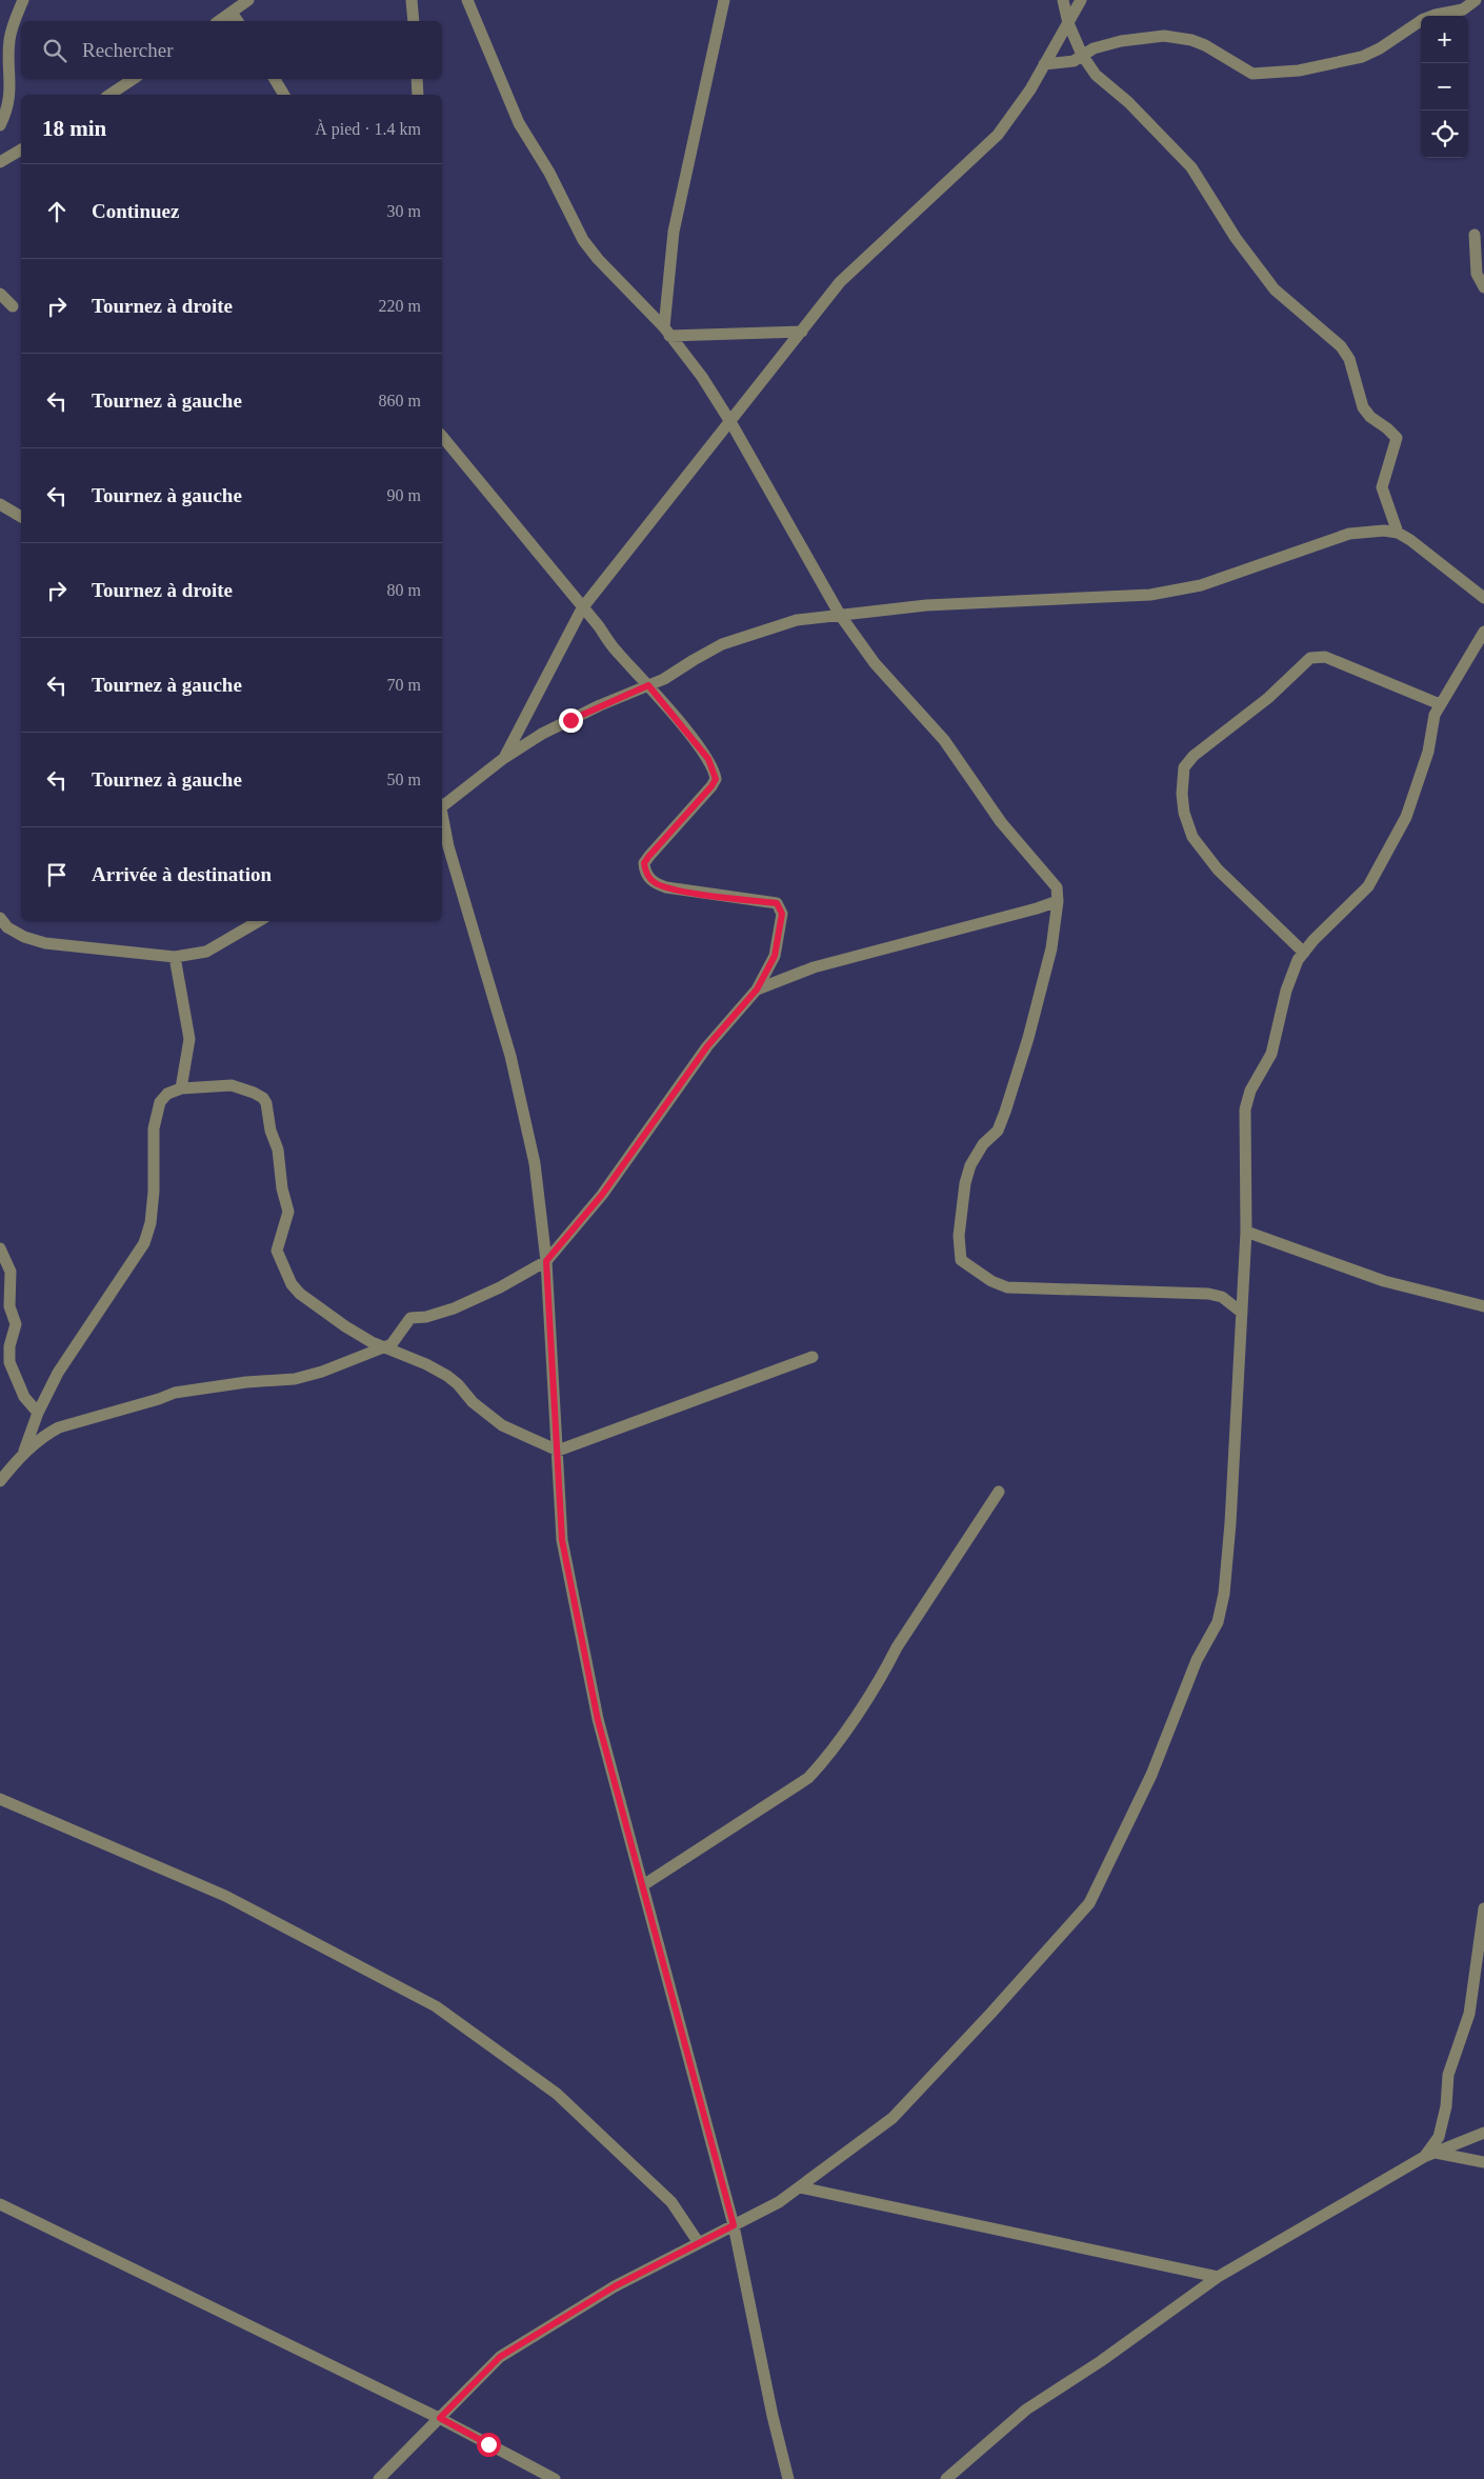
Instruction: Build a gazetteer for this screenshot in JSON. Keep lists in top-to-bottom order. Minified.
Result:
{"page":{"map_buttons":["+","−"],"search":"Rechercher","heading":["18 min","À pied · 1.4 km"],"list":[["Continuez","30 m"],["Tournez à droite","220 m"],["Tournez à gauche","860 m"],["Tournez à gauche","90 m"],["Tournez à droite","80 m"],["Tournez à gauche","70 m"],["Tournez à gauche","50 m"],"Arrivée à destination"]}}
